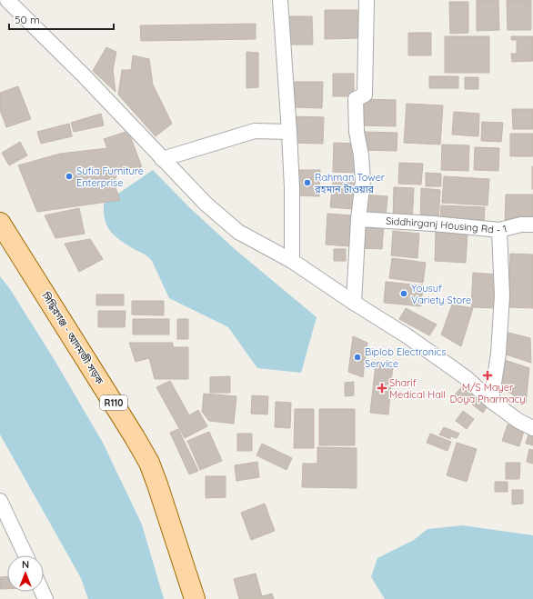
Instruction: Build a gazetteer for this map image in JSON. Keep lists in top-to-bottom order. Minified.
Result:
{"streets":{"main road":["সিদ্ধিরগঞ্জ - আদমজী সড়ক","R110"],"street":["Siddhirganj Housing Rd - 1"]},"places":{"other":["Sufia Furniture Enterprise","Rahman Tower রহমান টাওয়ার","Yousuf Variety Store","Biplob Electronics Service"],"health":["M/S Mayer Doya Pharmacy","Sharif Medical Hall"]},"scale_bar":"50 m","north":"top"}
